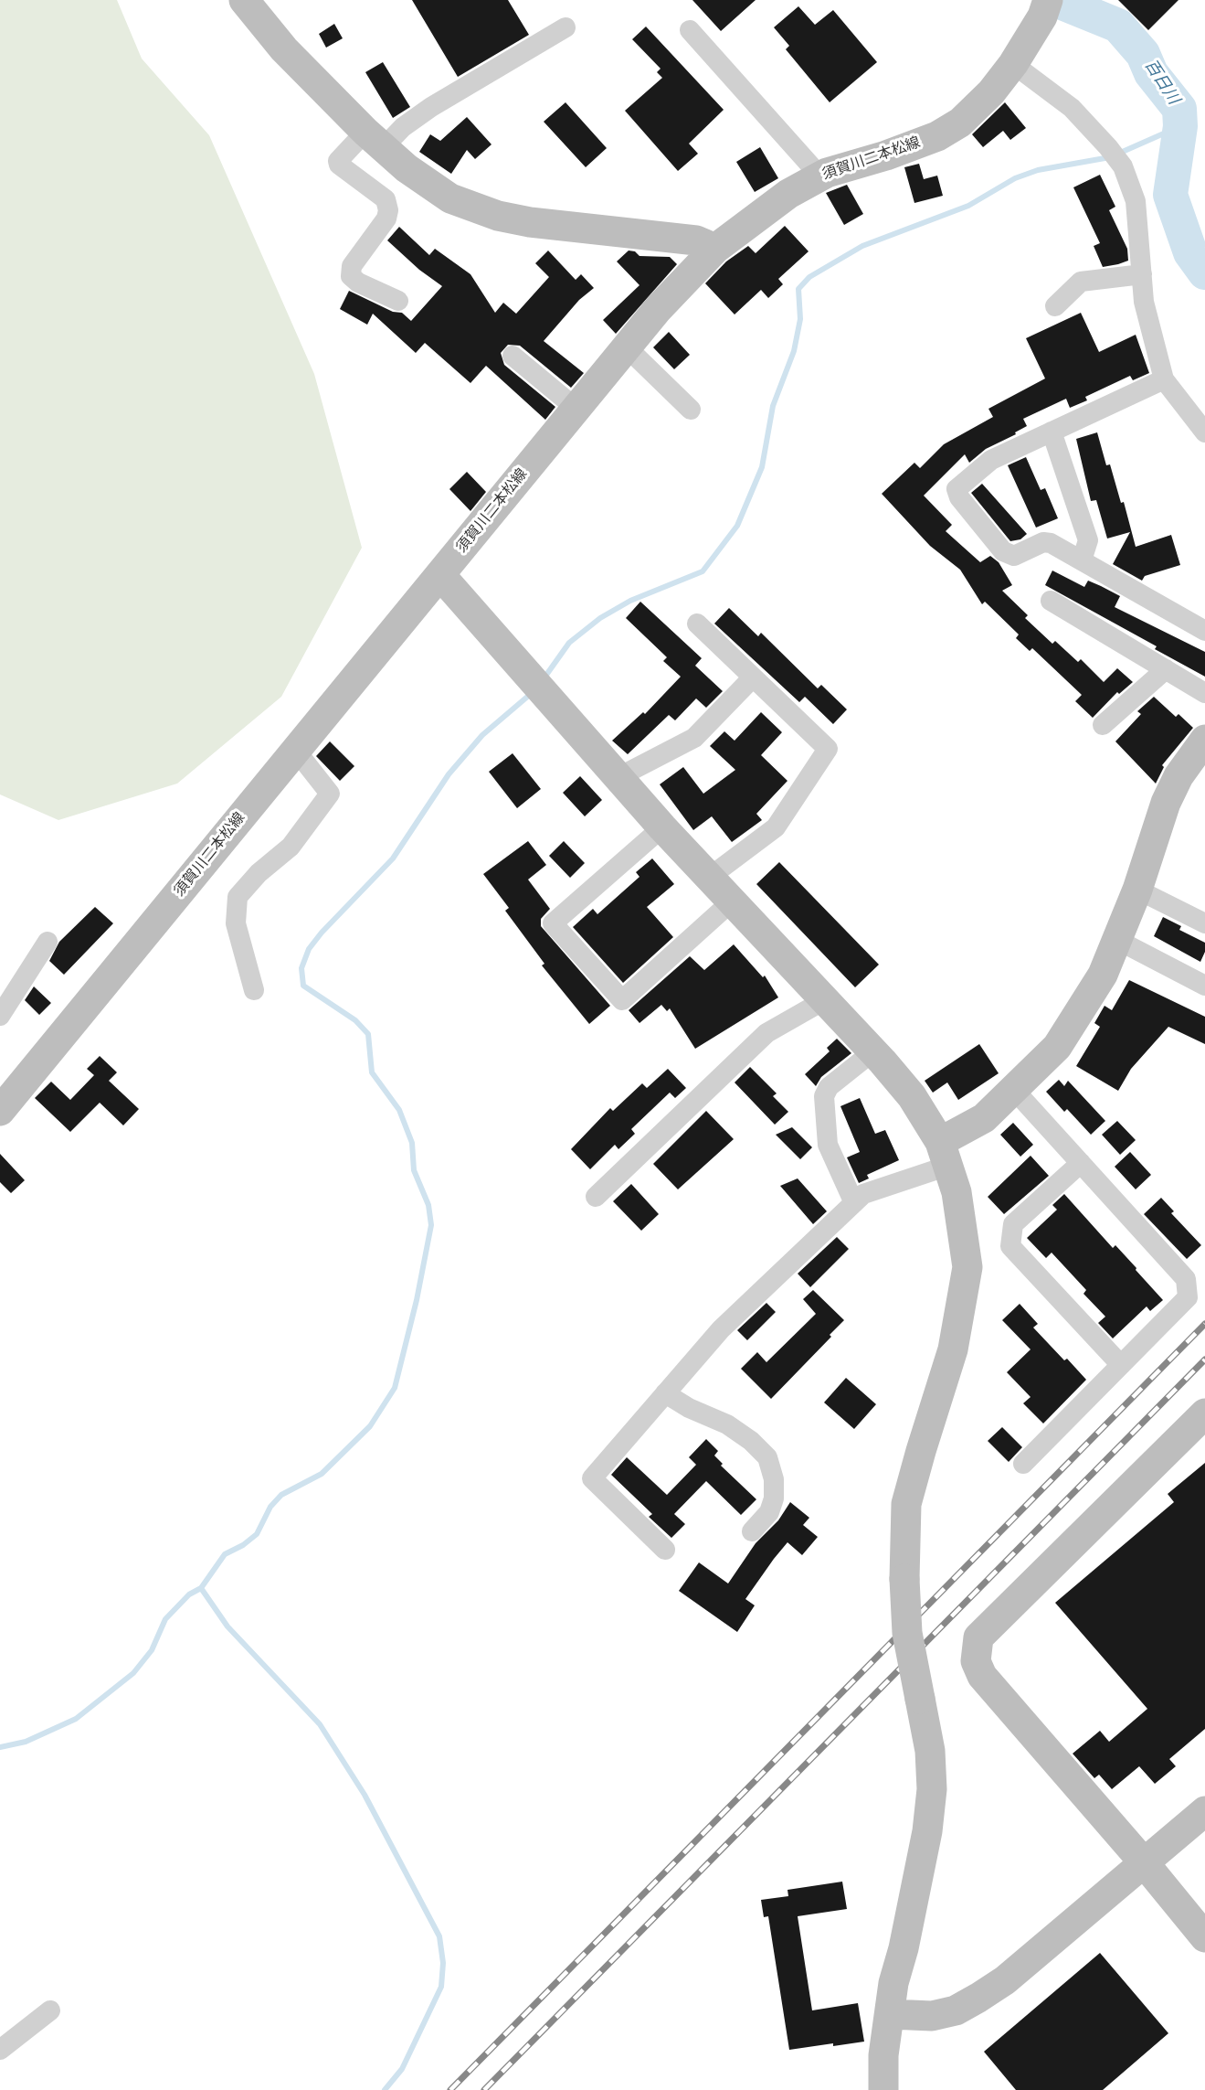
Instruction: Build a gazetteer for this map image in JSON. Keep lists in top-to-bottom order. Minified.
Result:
{"streets":{"street":["須賀川二本松線"]},"water":["百日川"]}
